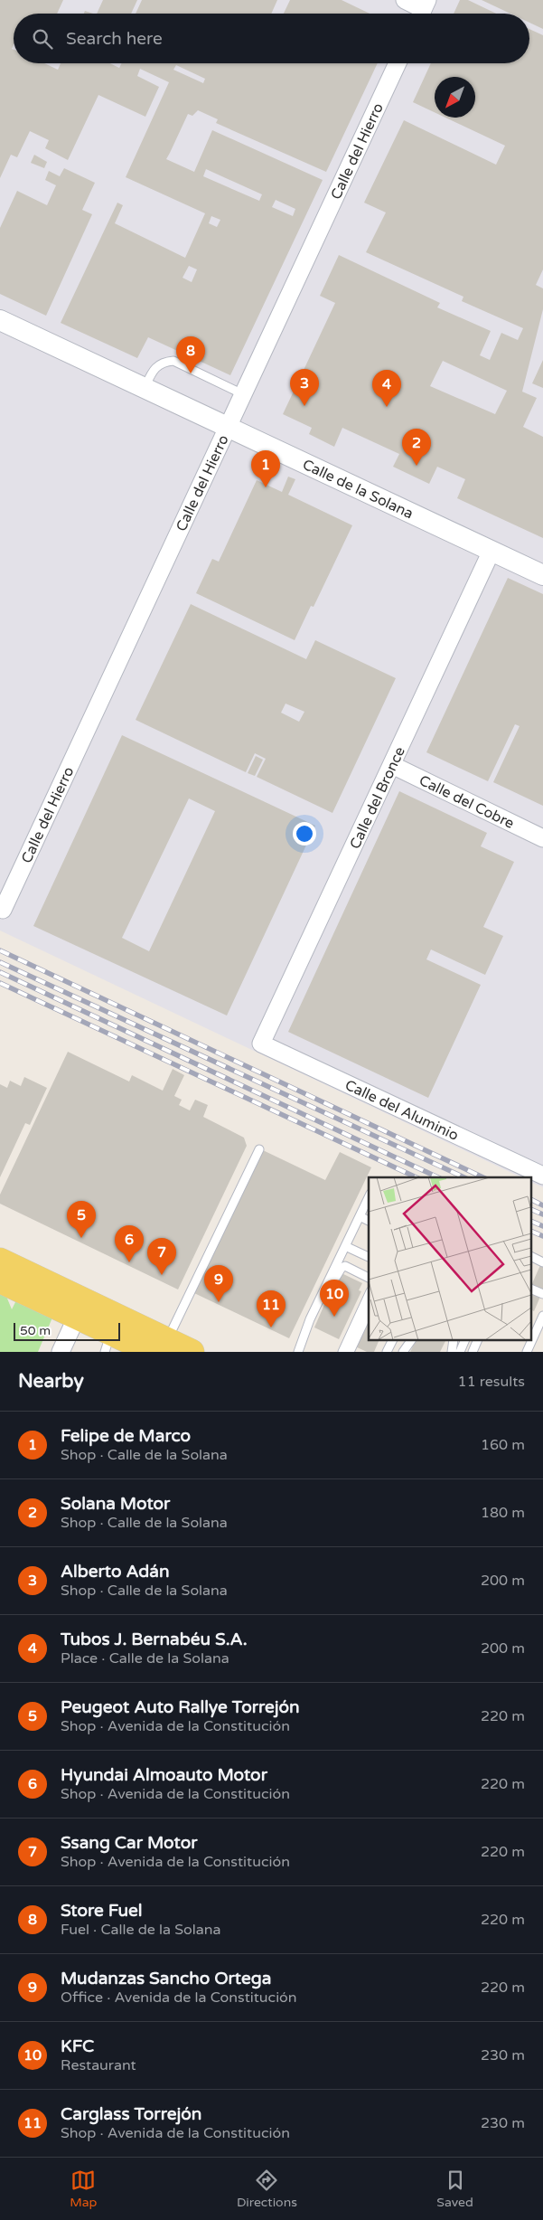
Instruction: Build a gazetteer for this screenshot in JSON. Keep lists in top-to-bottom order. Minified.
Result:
{"streets":{"street":["Calle del Hierro","Calle de la Solana","Calle del Bronce","Calle del Cobre","Calle del Aluminio"]},"crossings":[["Calle del Hierro","Calle de la Solana"],["Calle de la Solana","Calle del Bronce"],["Calle del Bronce","Calle del Cobre"],["Calle del Bronce","Calle del Aluminio"]],"scale_bar":"50 m","north":"bottom left","page":{"search":"Search here","pins":["8","3","4","2","1","5","6","7","9","10","11"],"scale":"50 m","heading":["Nearby","11 results"],"list":[{"mark":"1","name":"Felipe de Marco","note":"Shop · Calle de la Solana","value":"160 m"},{"mark":"2","name":"Solana Motor","note":"Shop · Calle de la Solana","value":"180 m"},{"mark":"3","name":"Alberto Adán","note":"Shop · Calle de la Solana","value":"200 m"},{"mark":"4","name":"Tubos J. Bernabéu S.A.","note":"Place · Calle de la Solana","value":"200 m"},{"mark":"5","name":"Peugeot Auto Rallye Torrejón","note":"Shop · Avenida de la Constitución","value":"220 m"},{"mark":"6","name":"Hyundai Almoauto Motor","note":"Shop · Avenida de la Constitución","value":"220 m"},{"mark":"7","name":"Ssang Car Motor","note":"Shop · Avenida de la Constitución","value":"220 m"},{"mark":"8","name":"Store Fuel","note":"Fuel · Calle de la Solana","value":"220 m"},{"mark":"9","name":"Mudanzas Sancho Ortega","note":"Office · Avenida de la Constitución","value":"220 m"},{"mark":"10","name":"KFC","note":"Restaurant","value":"230 m"},{"mark":"11","name":"Carglass Torrejón","note":"Shop · Avenida de la Constitución","value":"230 m"}],"nav":["Map","Directions","Saved"]}}
